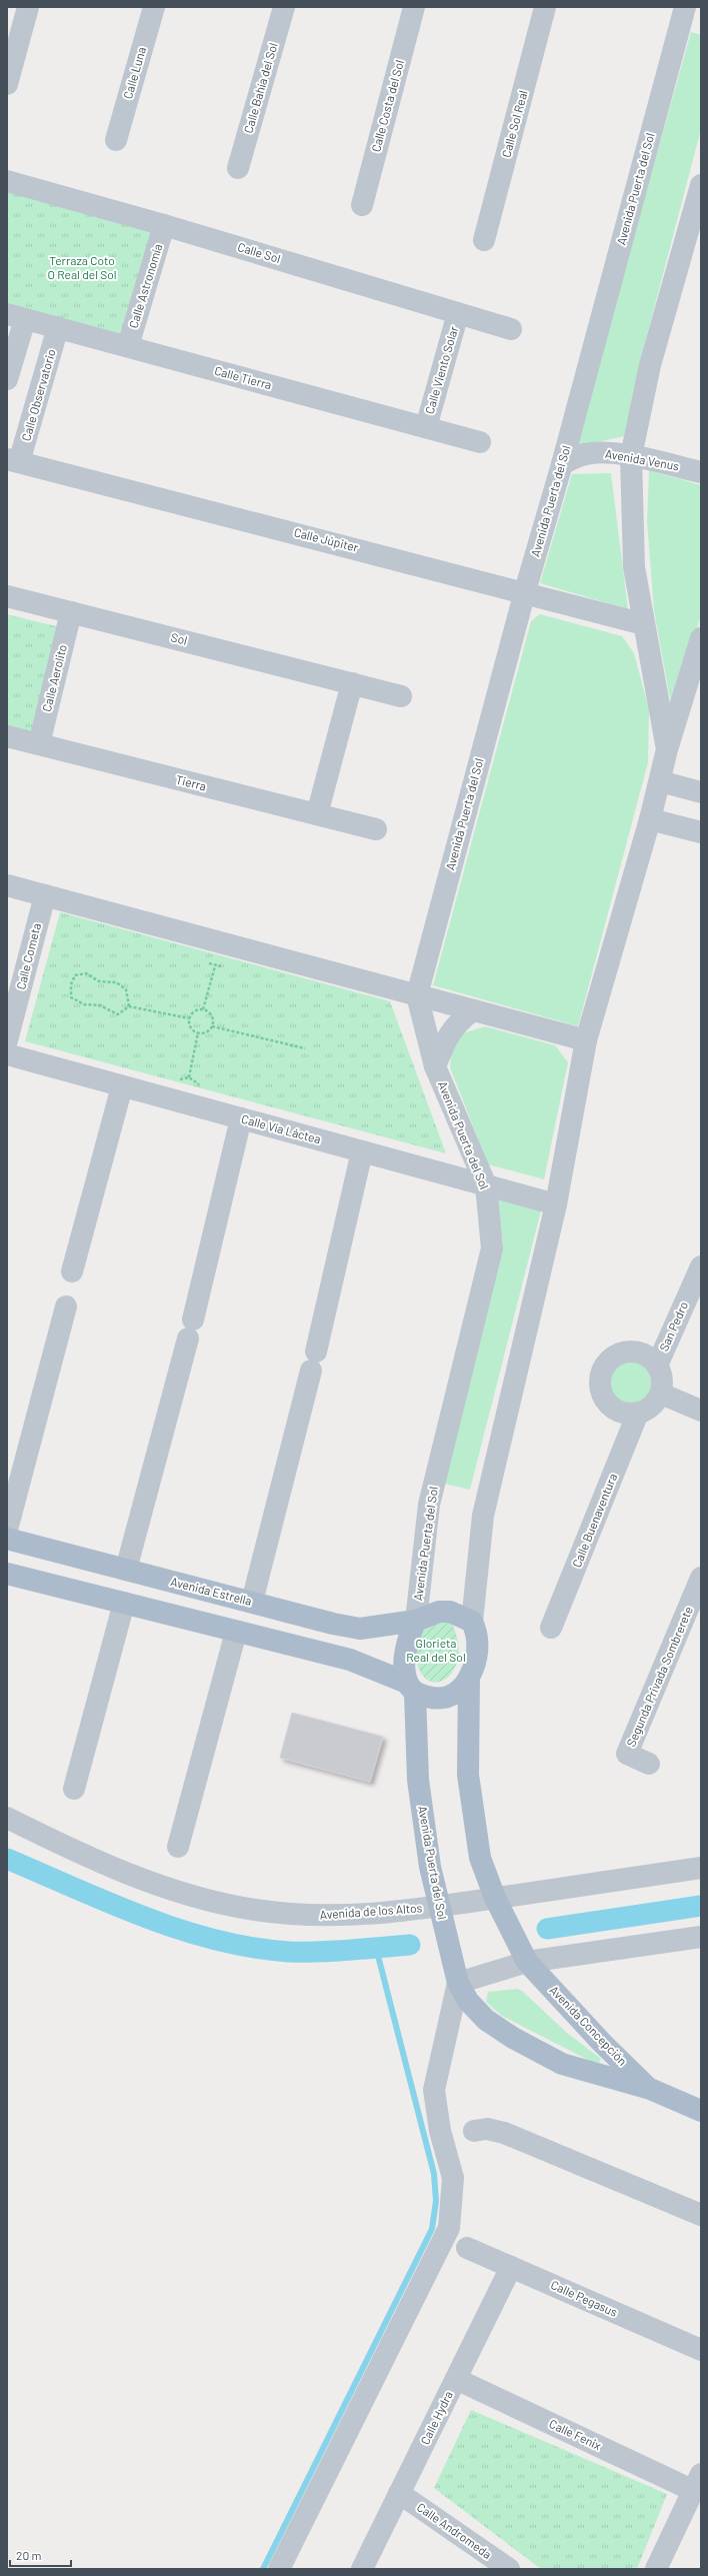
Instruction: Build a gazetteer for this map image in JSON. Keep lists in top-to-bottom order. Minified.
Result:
{"streets":{"main road":["Avenida Puerta del Sol","Avenida Estrella","Avenida Concepción"],"street":["Calle Luna","Calle Bahía del Sol","Calle Costa del Sol","Calle Sol Real","Calle Sol","Calle Astronomía","Calle Viento Solar","Calle Tierra","Calle Observatorio","Avenida Venus","Calle Júpiter","Sol","Calle Aerolito","Tierra","Calle Cometa","Calle Vía Láctea","San Pedro","Calle Buenaventura","Segunda Privada Sombrerete","Avenida de los Altos","Calle Pegasus","Calle Hydra","Calle Fenix","Calle Andromeda"]},"crossings":[["Avenida Puerta del Sol","Avenida Venus"],["Avenida Puerta del Sol","Calle Júpiter"],["Avenida Puerta del Sol","Calle Vía Láctea"],["Avenida Puerta del Sol","Avenida Estrella"],["Avenida Puerta del Sol","Avenida de los Altos"],["Avenida Puerta del Sol","Avenida Concepción"],["Calle Sol","Calle Astronomía"],["Calle Sol","Calle Viento Solar"],["Calle Astronomía","Calle Tierra"],["Calle Viento Solar","Calle Tierra"],["Calle Tierra","Calle Observatorio"],["Calle Observatorio","Calle Júpiter"],["Sol","Calle Aerolito"],["Calle Aerolito","Tierra"],["San Pedro","Calle Buenaventura"],["Calle Pegasus","Calle Hydra"],["Calle Hydra","Calle Fenix"],["Calle Hydra","Calle Andromeda"]],"parks":["Terraza Coto O Real del Sol","Glorieta Real del Sol"],"scale_bar":"20 m"}
